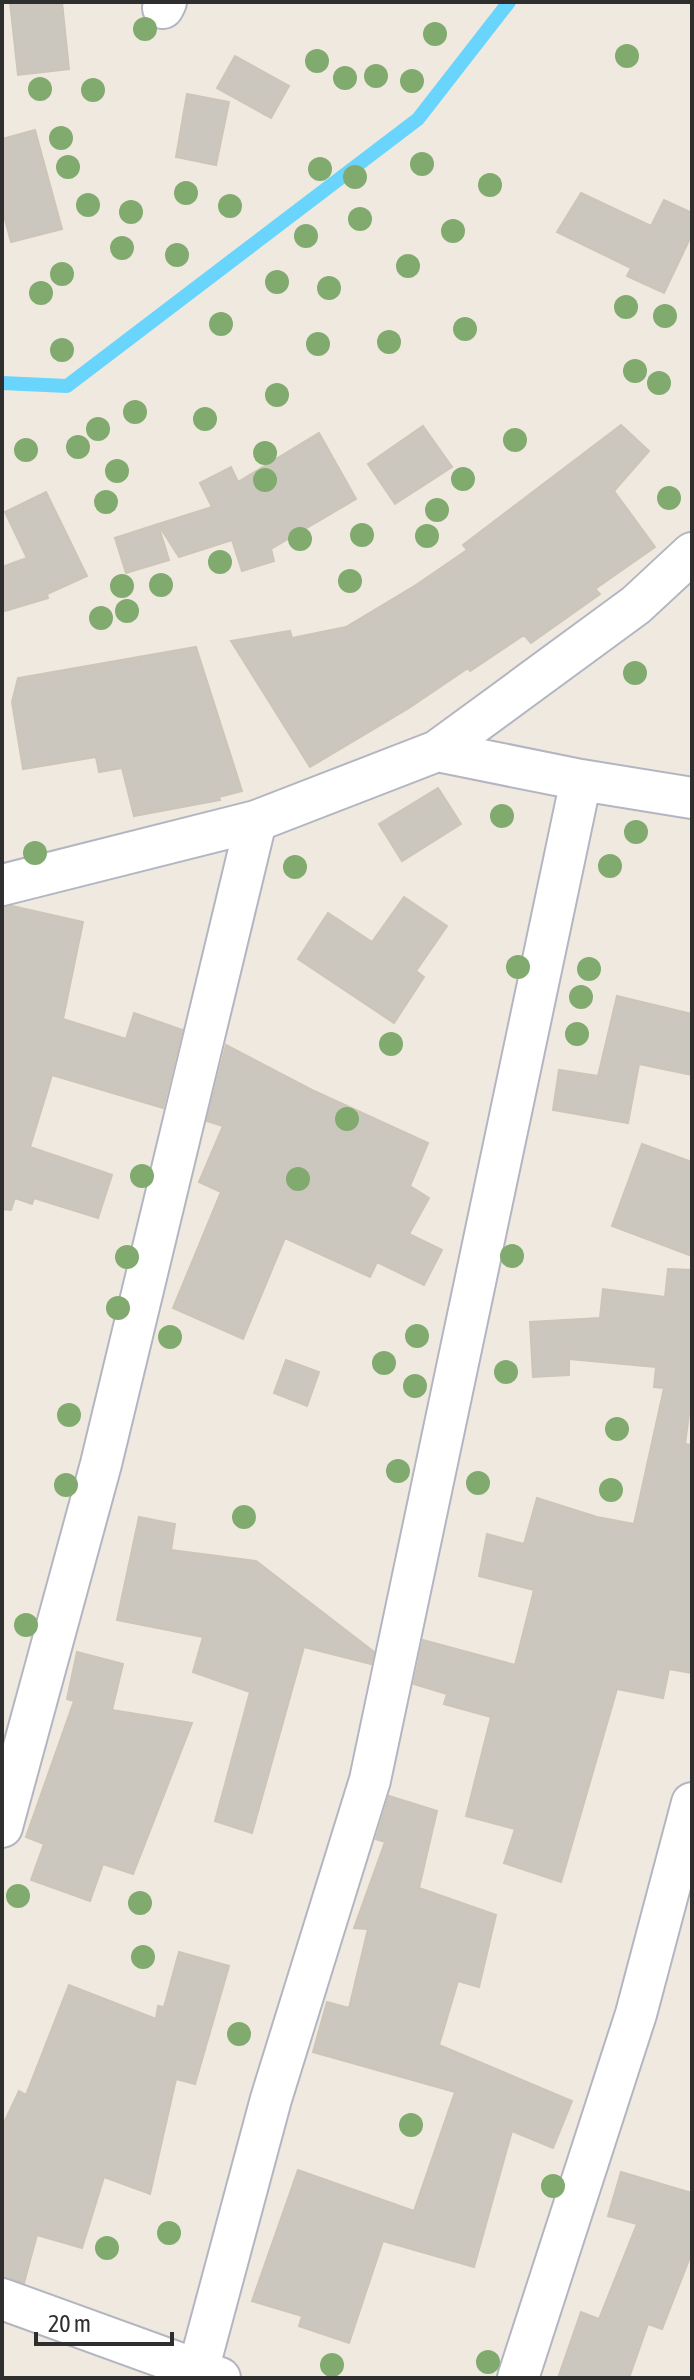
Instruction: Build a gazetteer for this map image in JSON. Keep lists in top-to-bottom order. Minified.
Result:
{"scale_bar":"20 m"}
